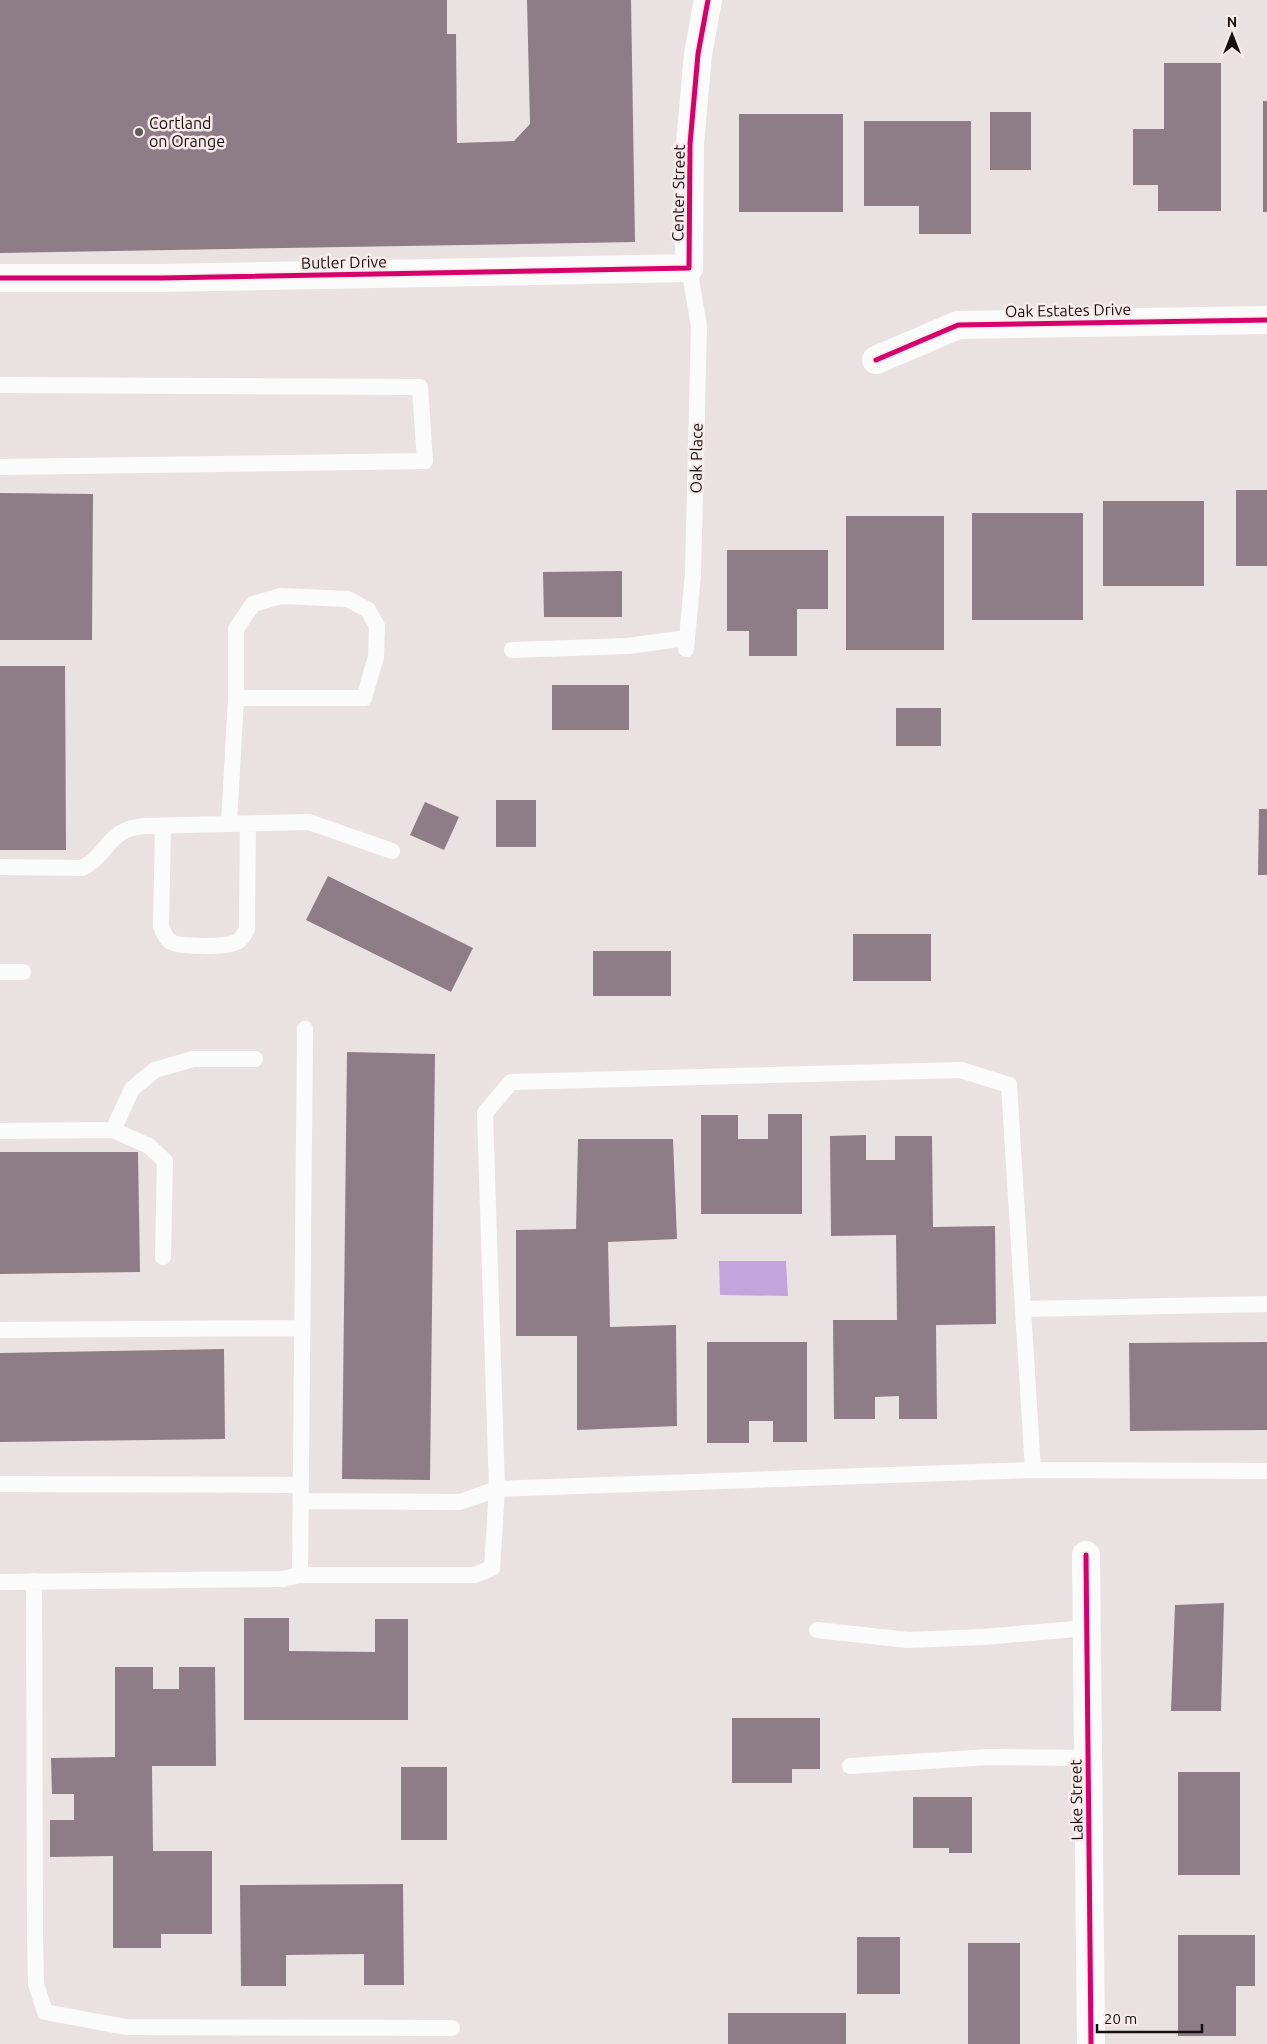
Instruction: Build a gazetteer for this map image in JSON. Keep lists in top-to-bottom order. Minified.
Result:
{"streets":{"street":["Center Street","Butler Drive","Oak Estates Drive","Lake Street"],"lane":["Oak Place"]},"crossings":[["Center Street","Butler Drive"],["Center Street","Oak Place"],["Butler Drive","Oak Place"]],"places":["Cortland on Orange"],"scale_bar":"20 m","north":"top"}
